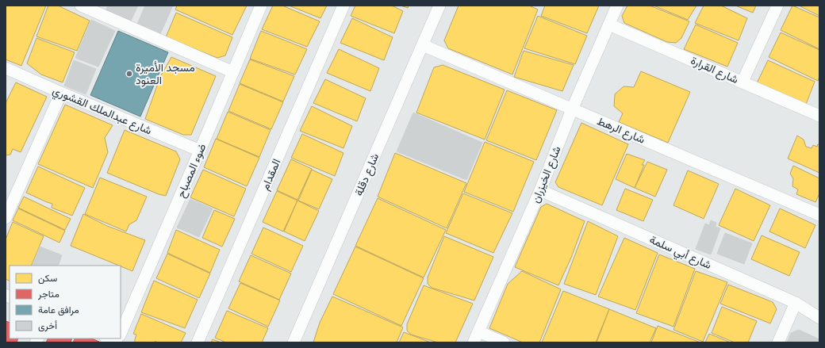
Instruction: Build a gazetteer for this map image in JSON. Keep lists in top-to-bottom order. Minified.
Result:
{"streets":{"street":["شارع القرارة","شارع عبدالملك القشوري","شارع الرهط","ضوء المصباح","المقدام","شارع دقلة","شارع الخيزران","شارع أبي سلمة"]},"crossings":[["شارع القرارة","شارع الخيزران"],["شارع عبدالملك القشوري","ضوء المصباح"],["شارع الرهط","شارع دقلة"],["شارع الرهط","شارع الخيزران"],["شارع الخيزران","شارع أبي سلمة"]],"places":["مسجد الأميرة العنود"],"legend":["سكن","متاجر","مرافق عامة","أخرى"]}
